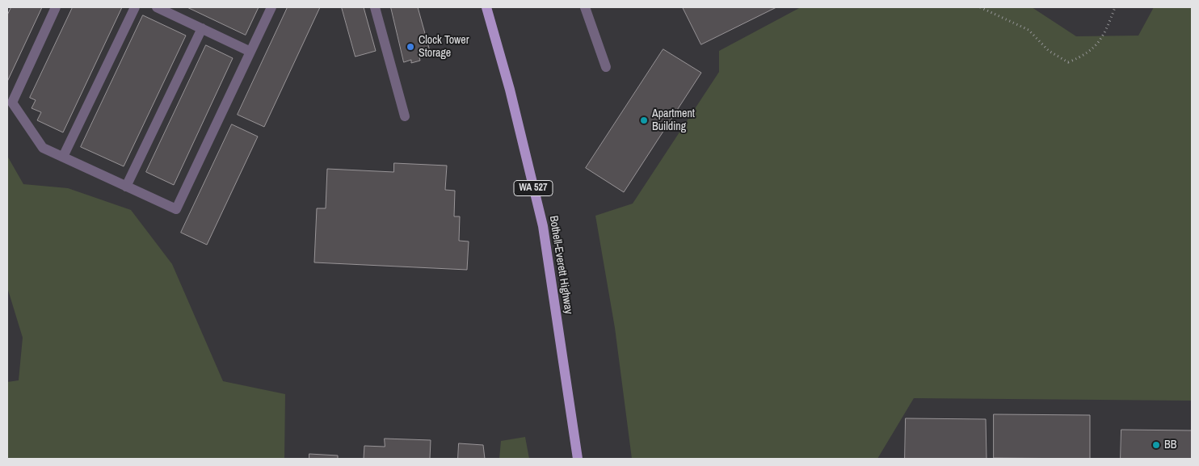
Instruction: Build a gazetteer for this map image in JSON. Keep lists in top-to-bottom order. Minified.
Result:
{"streets":{"main road":["WA 527","Bothell-Everett Highway"]},"places":["Clock Tower Storage","Apartment Building","BB"]}
